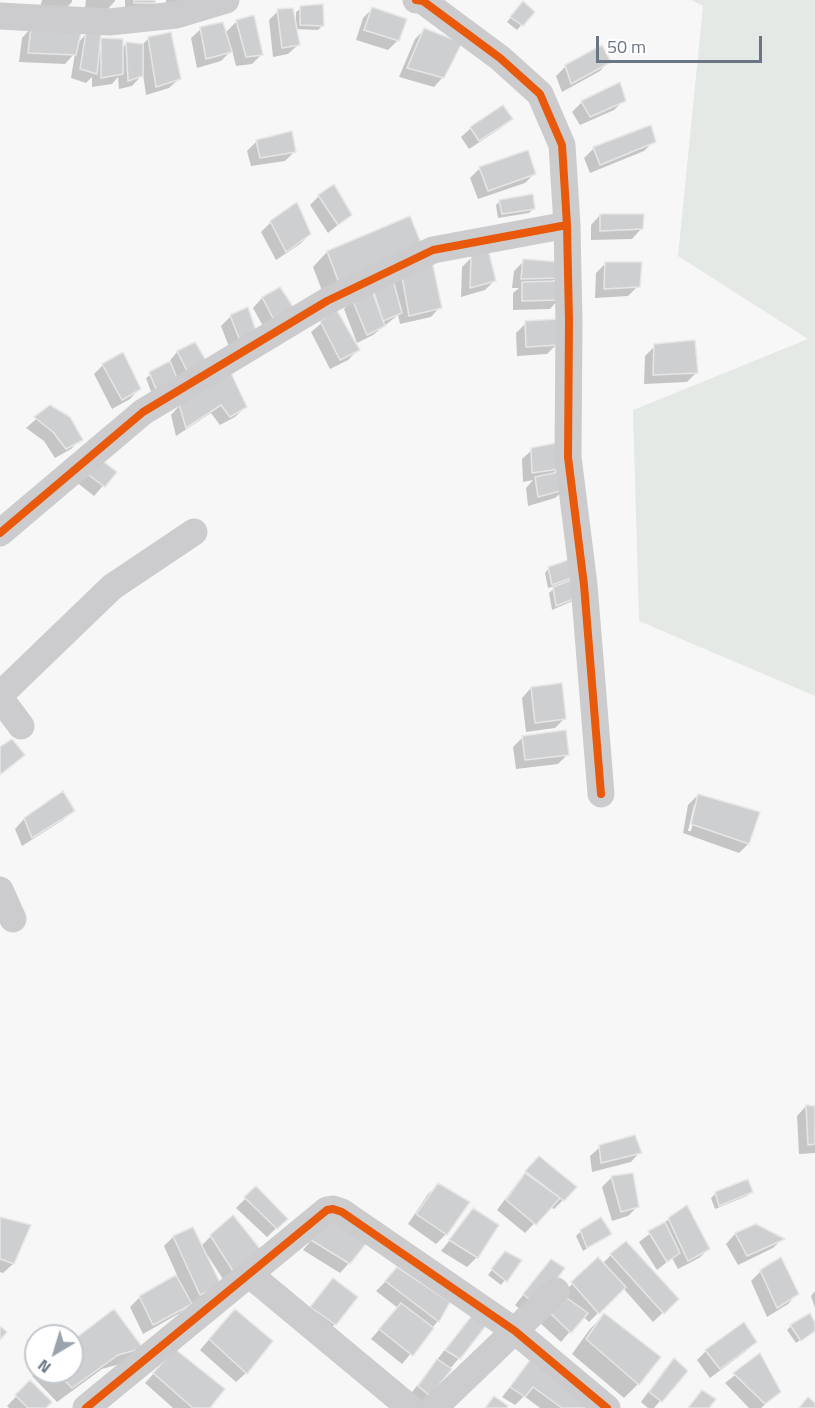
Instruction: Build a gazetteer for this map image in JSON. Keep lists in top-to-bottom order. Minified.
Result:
{"scale_bar":"50 m","north":"bottom left"}
